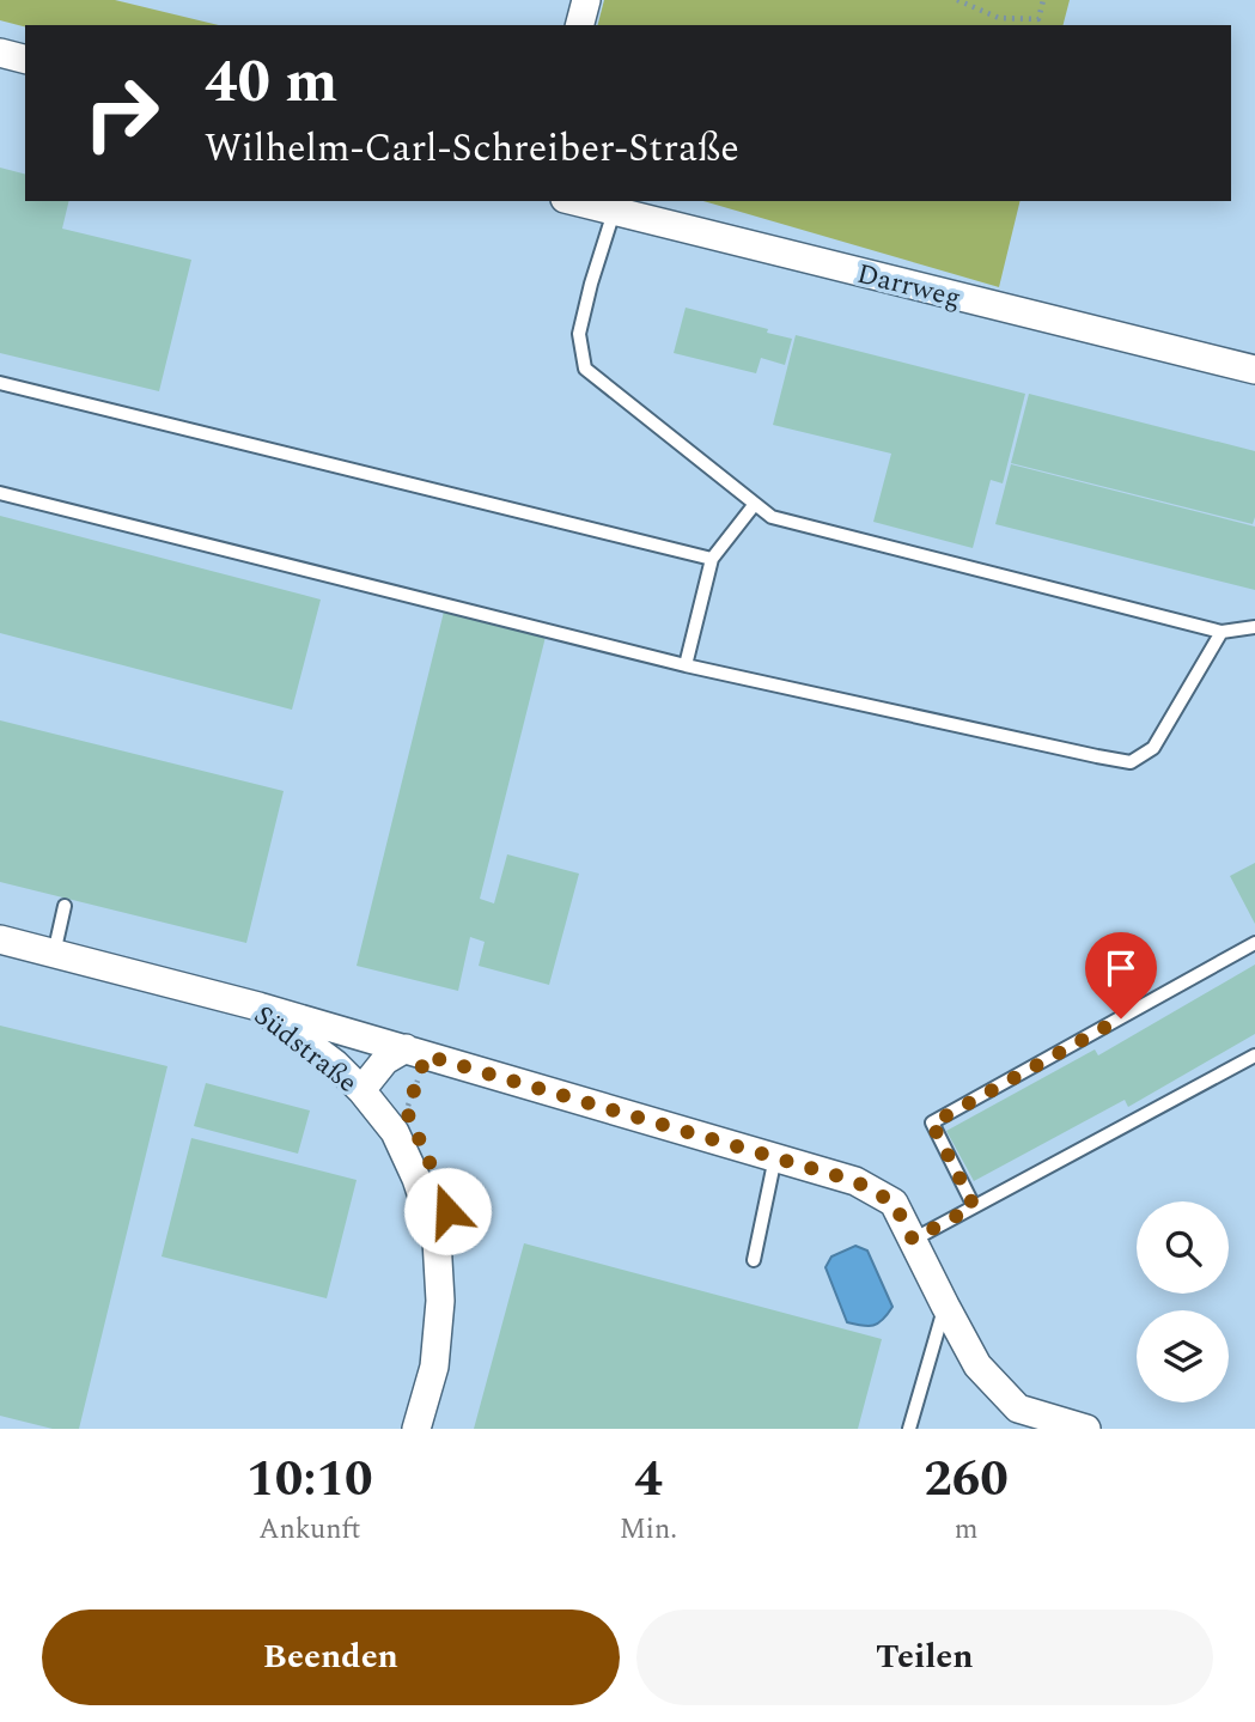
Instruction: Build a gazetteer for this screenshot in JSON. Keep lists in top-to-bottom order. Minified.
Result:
{"streets":{"street":["Darrweg","Südstraße"]},"page":{"turn":["40 m","Wilhelm-Carl-Schreiber-Straße"],"eta":["10:10","Ankunft","4","Min.","260","m"],"buttons":["Beenden","Teilen"]}}
